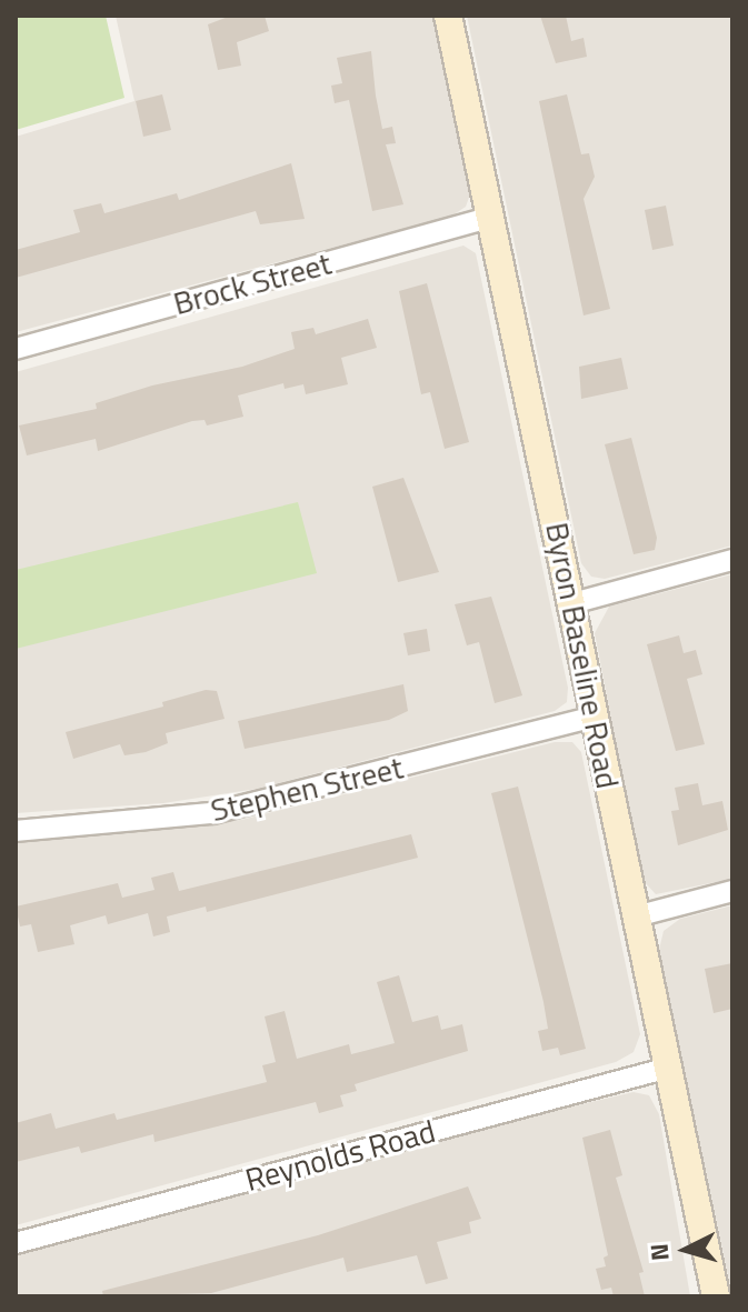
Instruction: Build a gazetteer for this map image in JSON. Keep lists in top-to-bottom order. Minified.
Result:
{"streets":{"main road":["Byron Baseline Road"],"street":["Brock Street","Stephen Street","Reynolds Road"]},"crossings":[["Brock Street","Byron Baseline Road"],["Byron Baseline Road","Stephen Street"],["Byron Baseline Road","Reynolds Road"]],"north":"left"}
